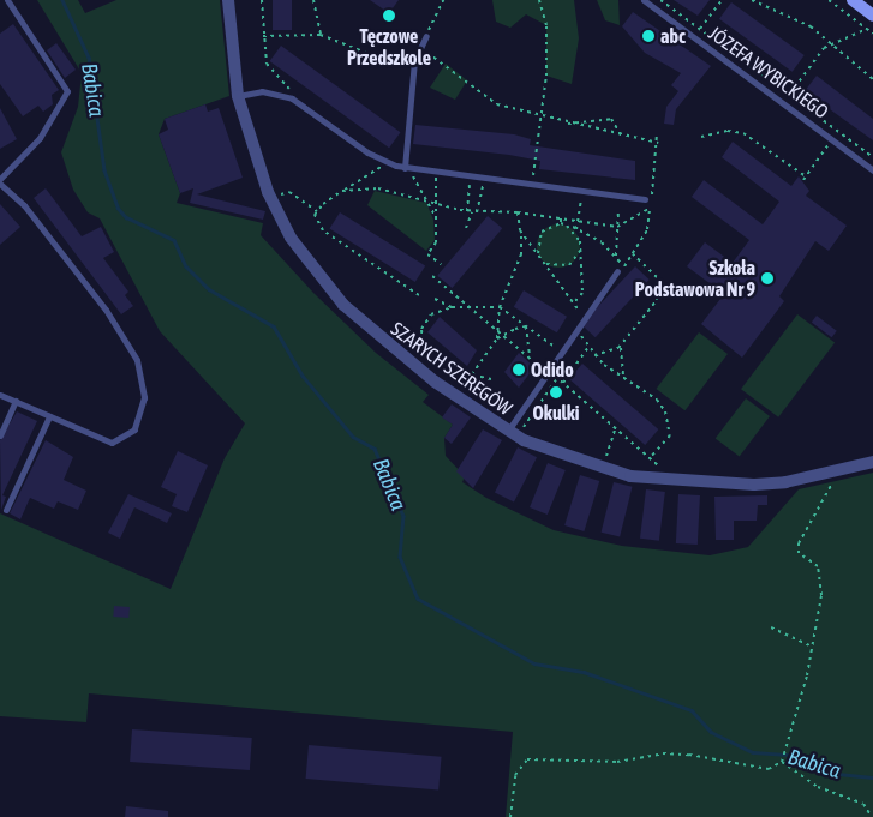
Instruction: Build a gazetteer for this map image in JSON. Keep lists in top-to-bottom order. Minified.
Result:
{"streets":{"street":["SZARYCH SZEREGÓW"],"lane":["JÓZEFA WYBICKIEGO"]},"water":["Babica"],"places":["Tęczowe Przedszkole","abc","Szkoła Podstawowa Nr 9","Odido","Okulki"]}
